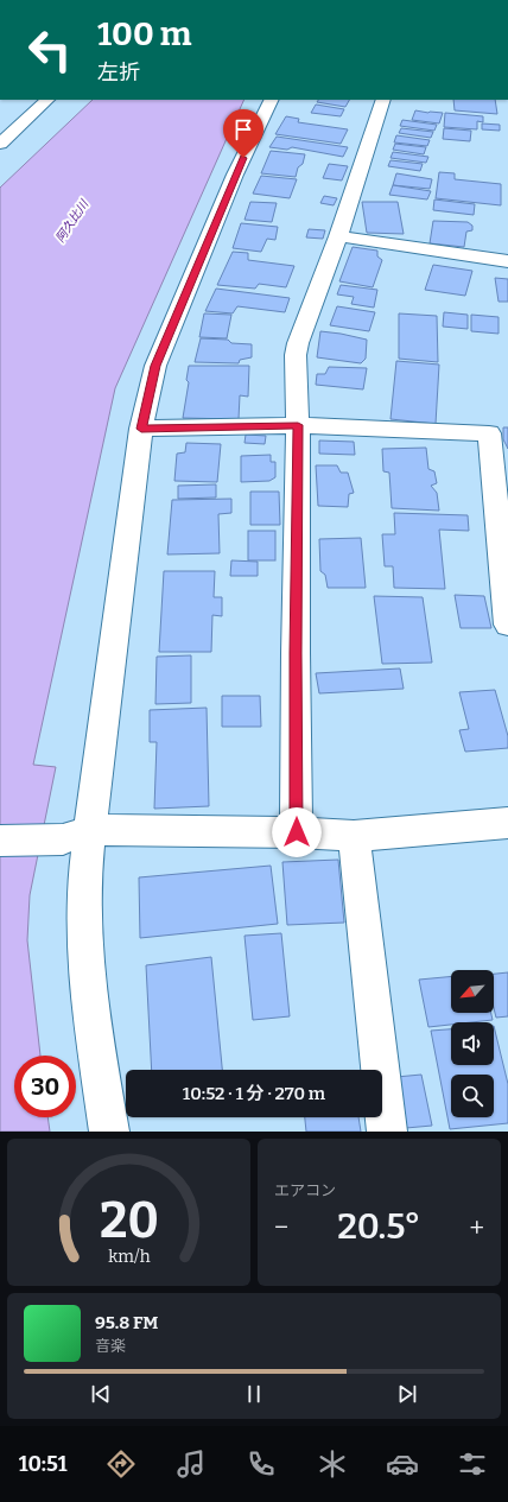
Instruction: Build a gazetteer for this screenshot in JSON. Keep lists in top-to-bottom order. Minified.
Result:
{"water":["阿久比川"],"north":"bottom left","page":{"turn":["100 m","左折"],"limit":"30","trip":"10:52 · 1 分 · 270 m","tile":"エアコン","heat":["−","20.5°","+"],"song":["95.8 FM","音楽"],"tabs":"10:51","gauge":["20","km/h"]}}
